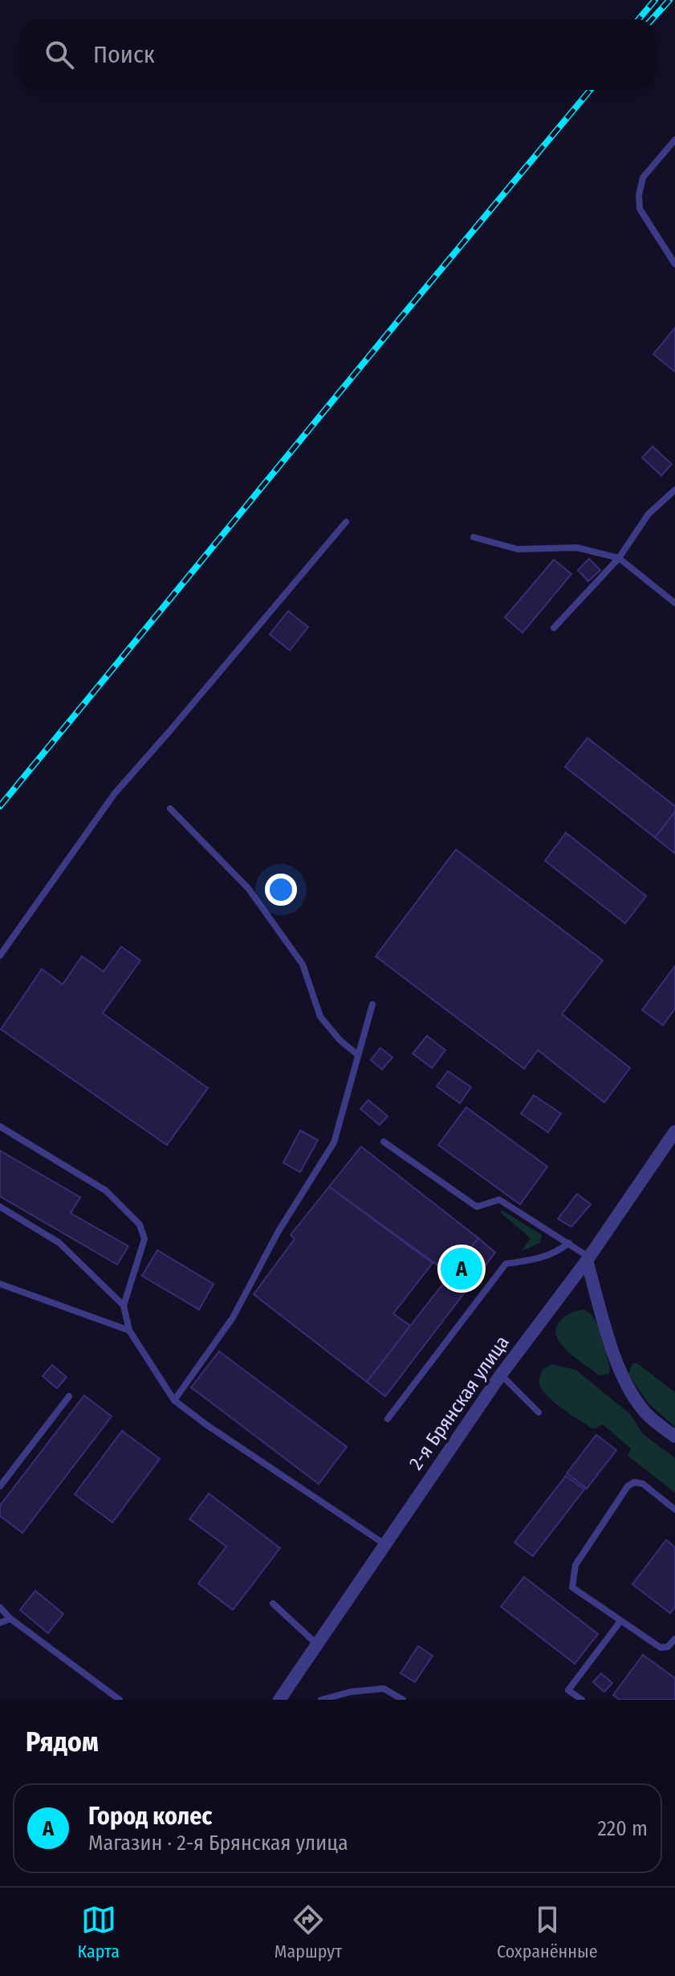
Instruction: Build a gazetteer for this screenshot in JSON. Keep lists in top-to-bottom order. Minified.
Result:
{"streets":{"street":["2-я Брянская улица"]},"page":{"search":"Поиск","pins":"A","heading":"Рядом","list":[{"mark":"A","name":"Город колес","note":"Магазин · 2-я Брянская улица","value":"220 m"}],"nav":["Карта","Маршрут","Сохранённые"]}}
